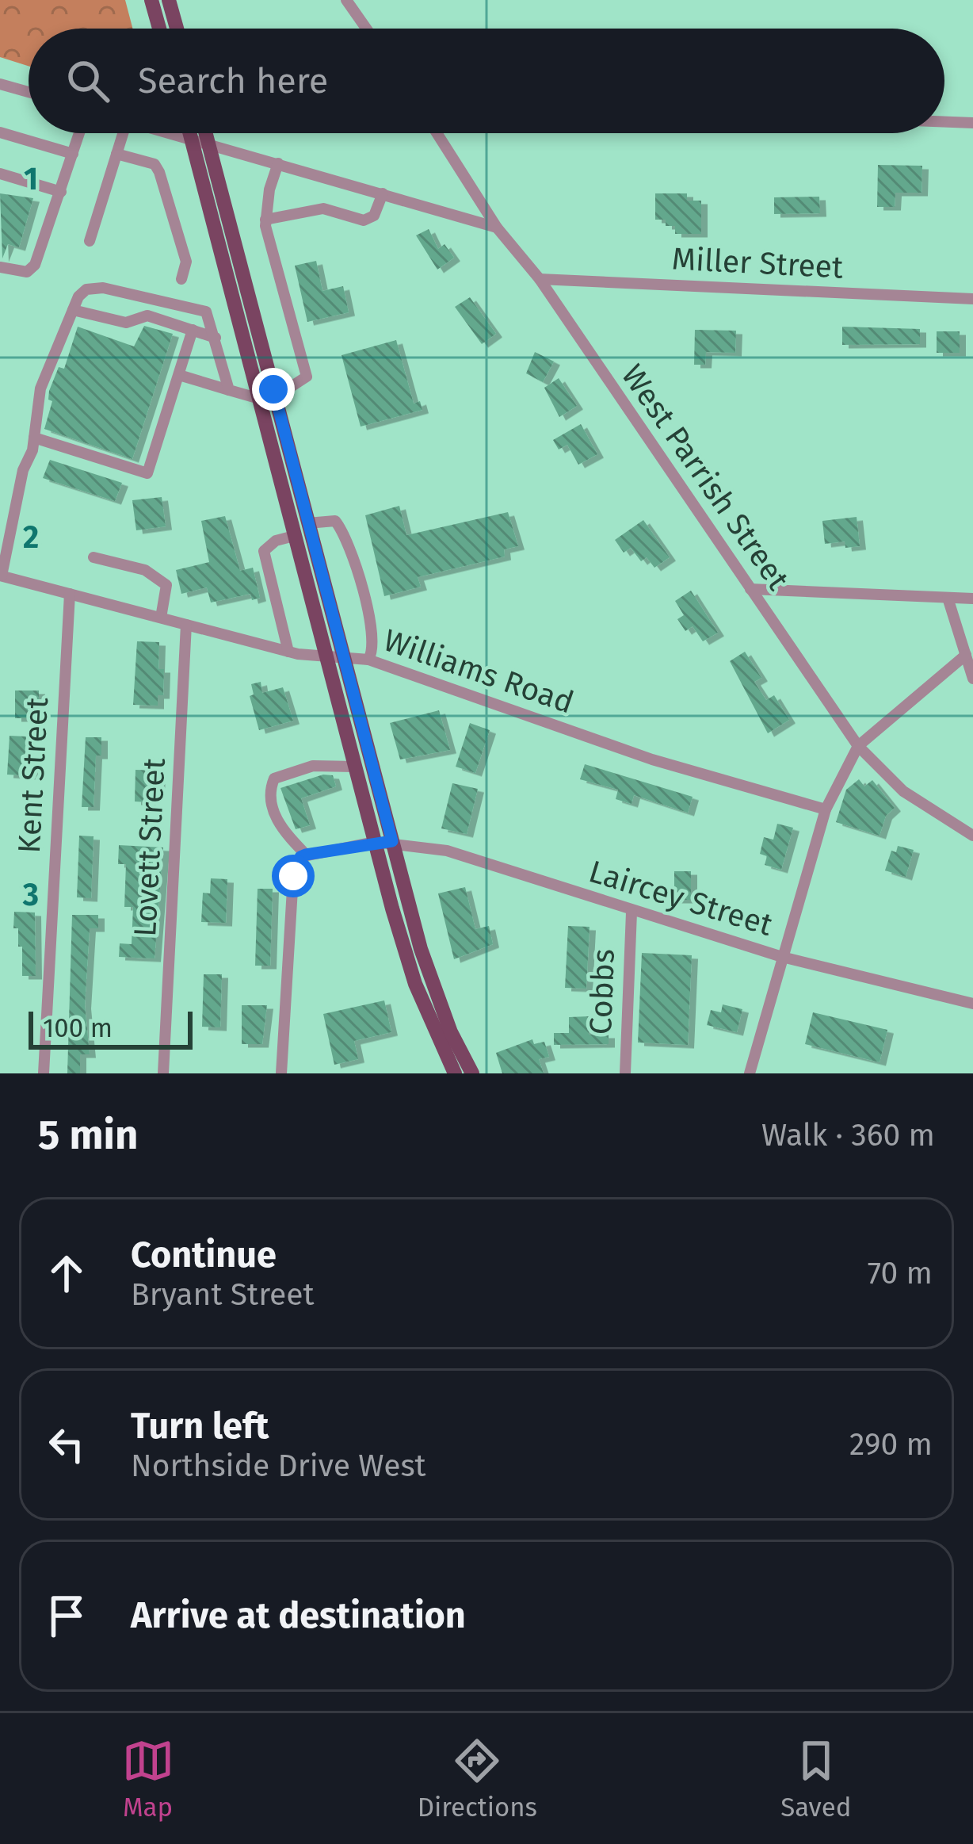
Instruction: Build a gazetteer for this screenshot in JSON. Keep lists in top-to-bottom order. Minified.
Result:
{"streets":{"street":["Miller Street","West Parrish Street","Williams Road","Kent Street","Lovett Street","Laircey Street","Cobbs"]},"crossings":[["Miller Street","West Parrish Street"],["Williams Road","Kent Street"],["Williams Road","Lovett Street"],["Laircey Street","Cobbs"]],"scale_bar":"100 m","page":{"search":"Search here","scale":"100 m","heading":["5 min","Walk · 360 m"],"list":[["Continue","Bryant Street","70 m"],["Turn left","Northside Drive West","290 m"],"Arrive at destination"],"nav":["Map","Directions","Saved"]},"grid":{"rows":["1","2","3"]}}
